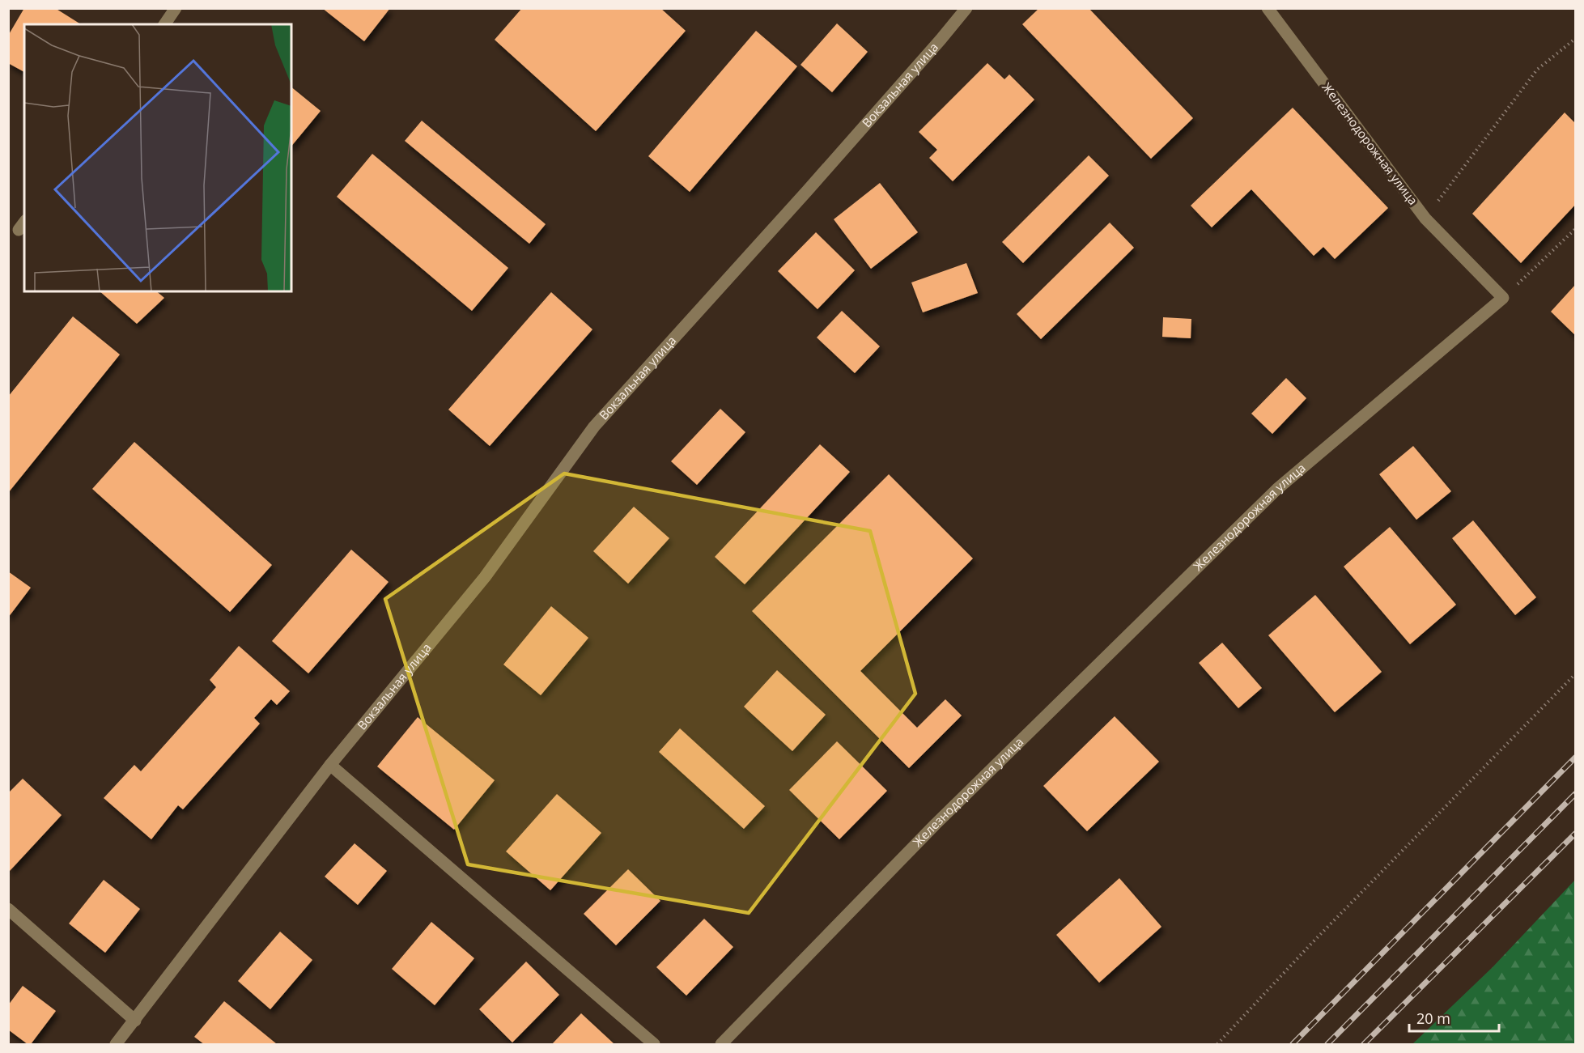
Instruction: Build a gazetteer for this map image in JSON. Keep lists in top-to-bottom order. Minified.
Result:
{"streets":{"street":["Вокзальная улица","Железнодорожная улица"]},"scale_bar":"20 m"}
